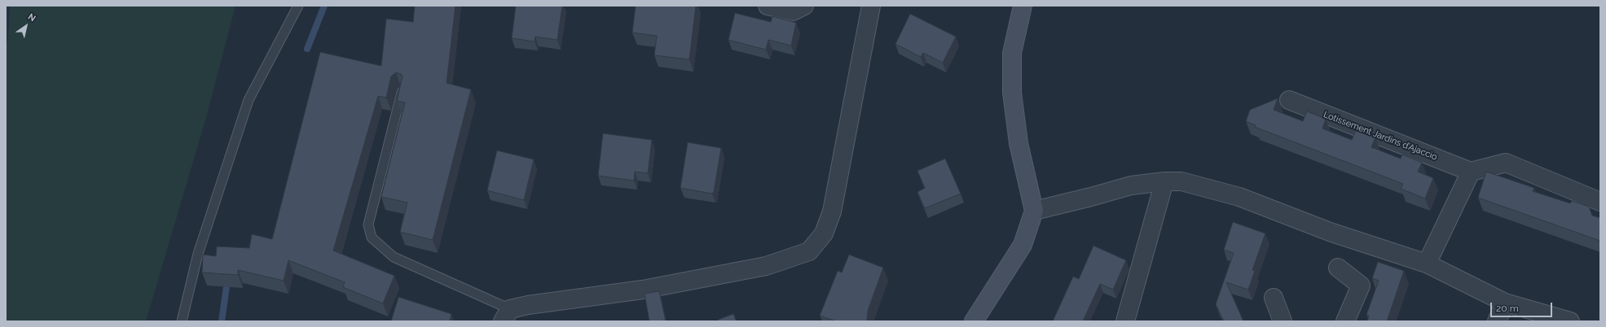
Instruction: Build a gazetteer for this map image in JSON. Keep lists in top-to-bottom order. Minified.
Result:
{"streets":{"street":["Lotissement Jardins d’Ajaccio"]},"scale_bar":"20 m","north":"top right"}
